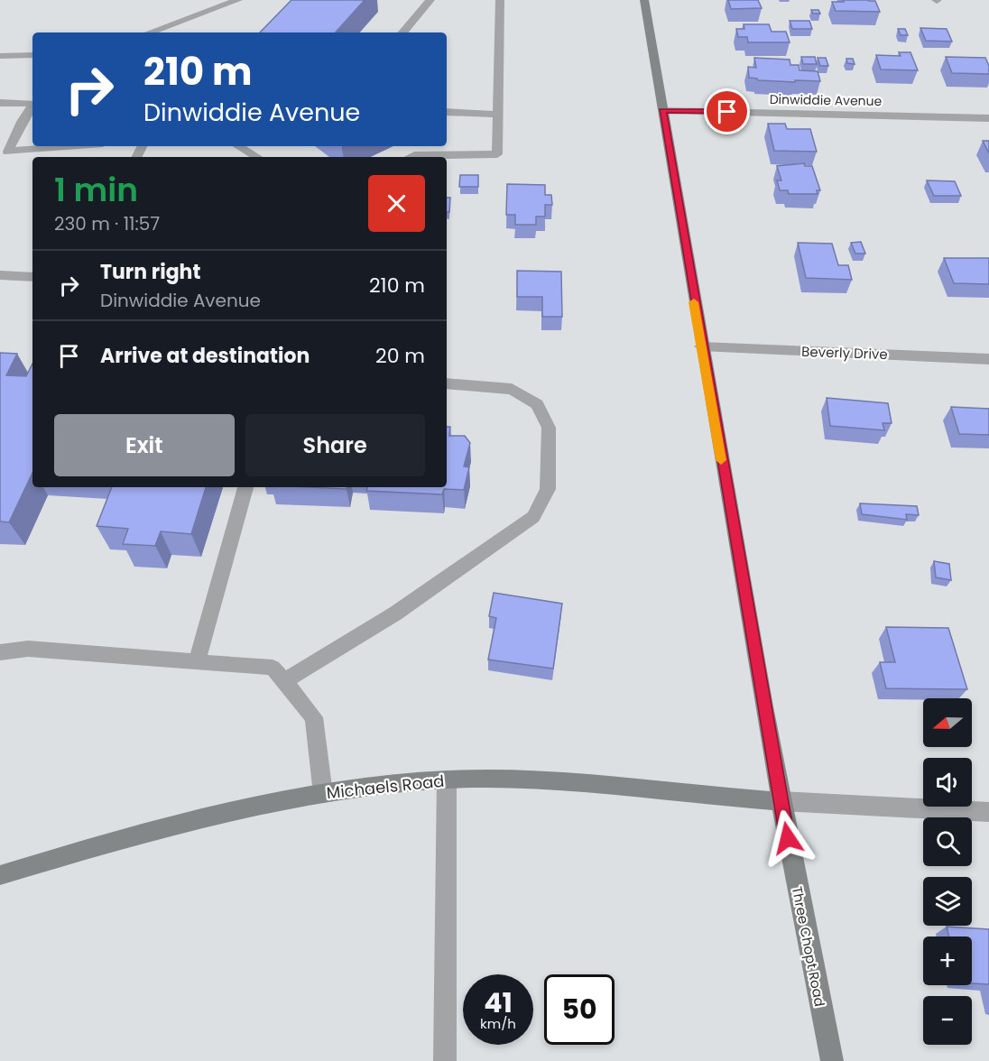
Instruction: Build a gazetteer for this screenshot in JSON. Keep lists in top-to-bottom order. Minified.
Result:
{"streets":{"main road":["Michaels Road","Three Chopt Road"],"street":["Dinwiddie Avenue","Beverly Drive"]},"crossings":[["Dinwiddie Avenue","Three Chopt Road"],["Beverly Drive","Three Chopt Road"],["Michaels Road","Three Chopt Road"]],"north":"left","page":{"turn":["210 m","Dinwiddie Avenue"],"heading":["1 min","230 m · 11:57"],"list":[{"name":"Turn right","note":"Dinwiddie Avenue","value":"210 m"},{"name":"Arrive at destination","value":"20 m"}],"buttons":["Exit","Share"],"map_buttons":["+","−"],"speed":"41 km/h","limit":"50"}}
